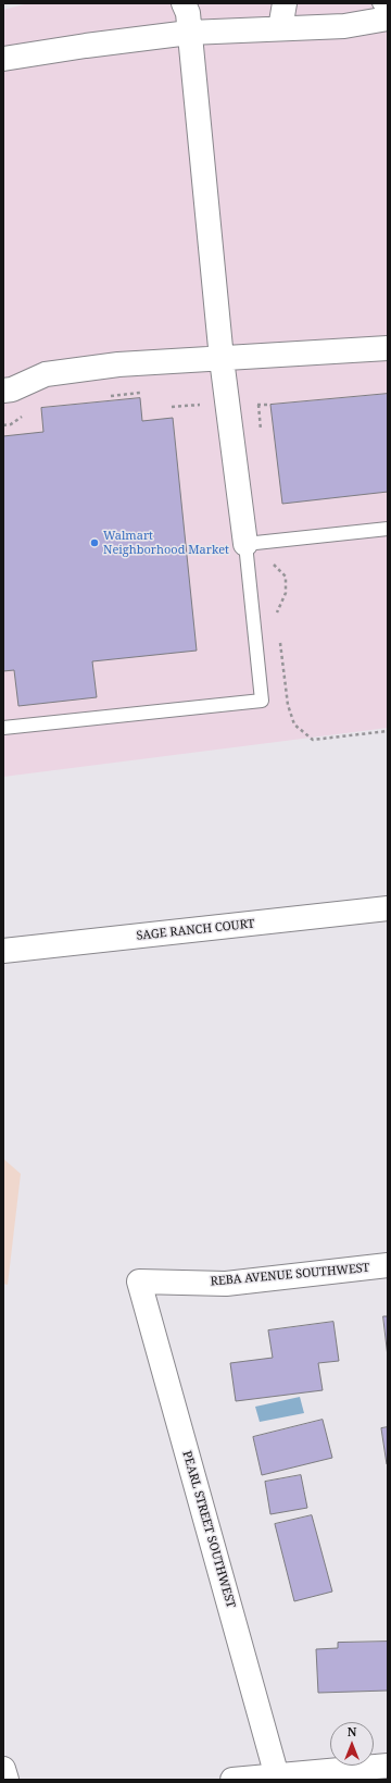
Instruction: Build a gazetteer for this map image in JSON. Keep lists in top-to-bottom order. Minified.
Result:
{"streets":{"street":["SAGE RANCH COURT","REBA AVENUE SOUTHWEST","PEARL STREET SOUTHWEST"]},"crossings":[["REBA AVENUE SOUTHWEST","PEARL STREET SOUTHWEST"]],"places":["Walmart Neighborhood Market"],"north":"top"}
